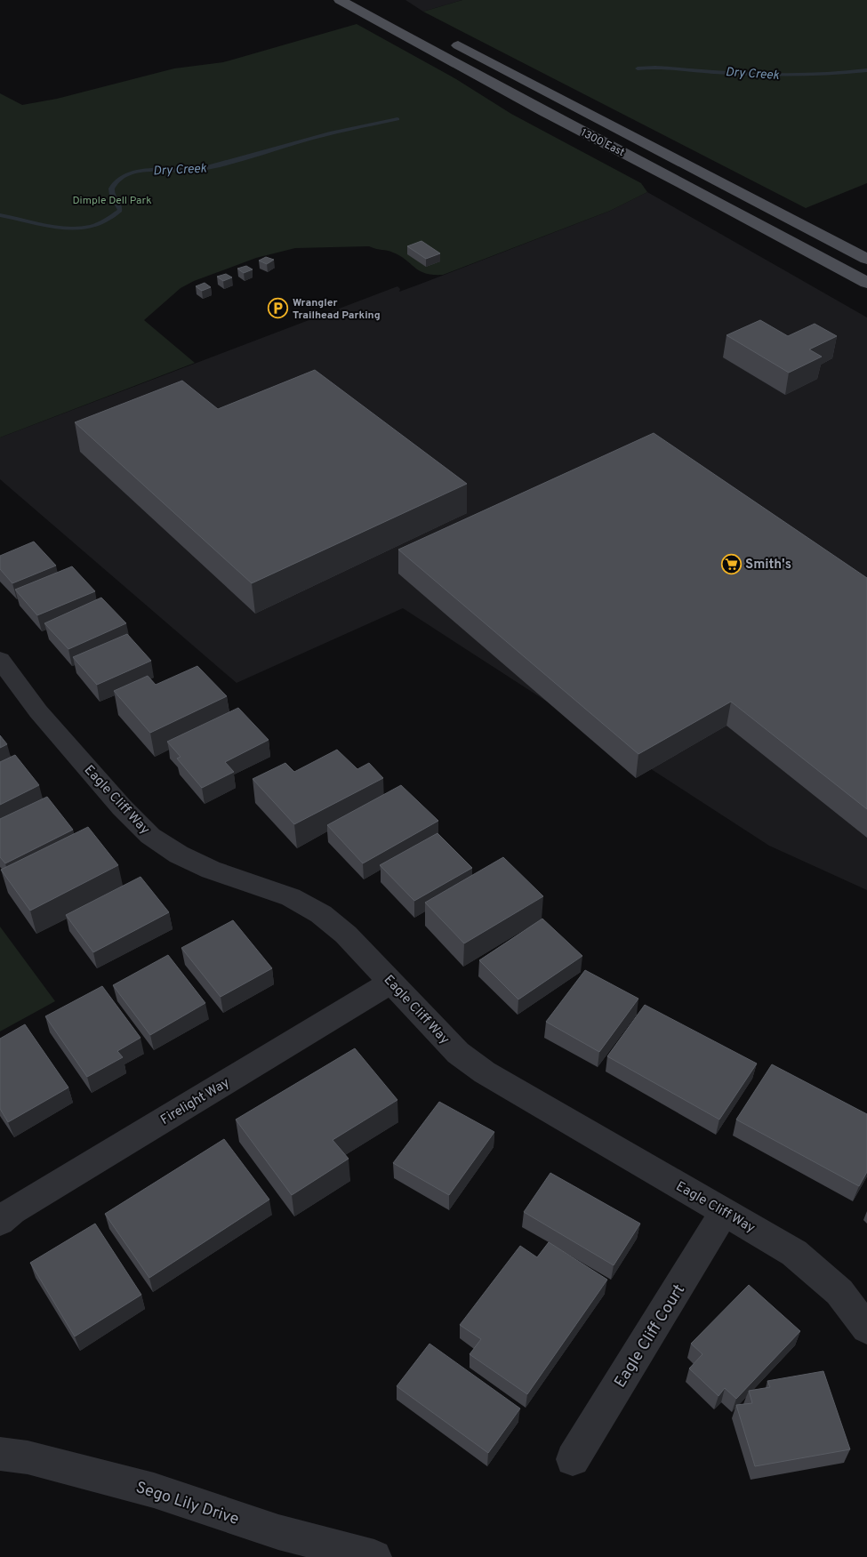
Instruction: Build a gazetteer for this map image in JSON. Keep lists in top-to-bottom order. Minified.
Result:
{"streets":{"main road":["1300 East"],"street":["Eagle Cliff Way","Firelight Way","Eagle Cliff Court","Sego Lily Drive"]},"crossings":[["Eagle Cliff Way","Firelight Way"],["Eagle Cliff Way","Eagle Cliff Court"]],"water":["Dry Creek"],"parks":["Dimple Dell Park"],"places":{"parking":["Wrangler Trailhead Parking"],"supermarket":["Smith's"]}}
